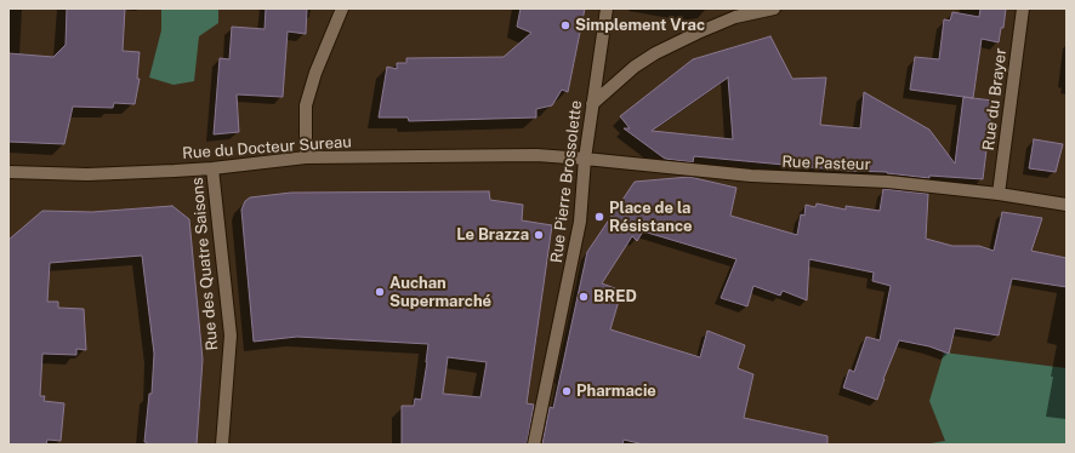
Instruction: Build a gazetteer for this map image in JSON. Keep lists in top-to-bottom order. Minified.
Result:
{"streets":{"street":["Rue du Brayer","Rue du Docteur Sureau","Rue Pasteur","Rue Pierre Brossolette","Rue des Quatre Saisons"]},"crossings":[["Rue du Brayer","Rue Pasteur"],["Rue du Docteur Sureau","Rue Pasteur"],["Rue du Docteur Sureau","Rue Pierre Brossolette"],["Rue du Docteur Sureau","Rue des Quatre Saisons"],["Rue Pasteur","Rue Pierre Brossolette"]],"places":["Simplement Vrac","Place de la Résistance","Le Brazza","Auchan Supermarché","BRED","Pharmacie"]}
